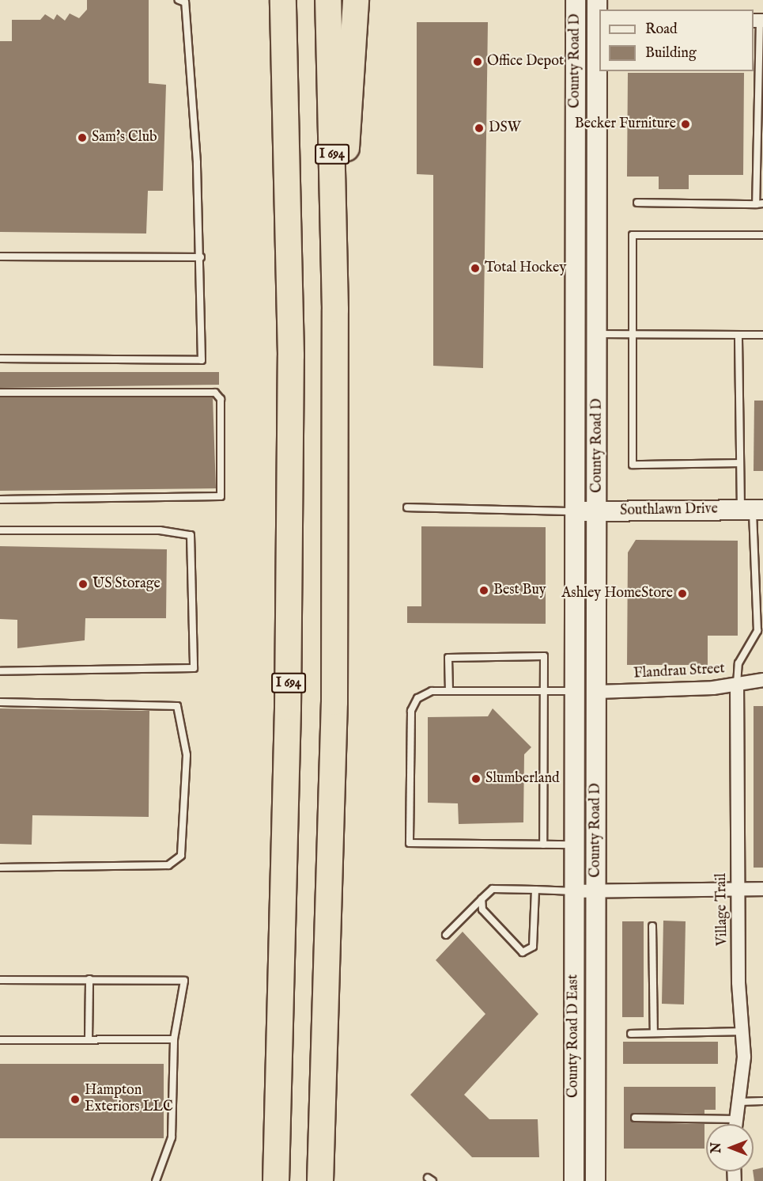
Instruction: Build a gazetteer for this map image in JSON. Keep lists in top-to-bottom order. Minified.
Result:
{"streets":{"highway":["I 694"],"street":["County Road D","Southlawn Drive","Flandrau Street","Village Trail","County Road D East"]},"crossings":[["County Road D","Southlawn Drive"],["County Road D","Flandrau Street"],["County Road D","County Road D East"],["Flandrau Street","Village Trail"]],"places":["Office Depot","Becker Furniture","DSW","Sam's Club","Total Hockey","US Storage","Best Buy","Ashley HomeStore","Slumberland","Hampton Exteriors LLC"],"legend":["Road","Building"],"north":"left"}
